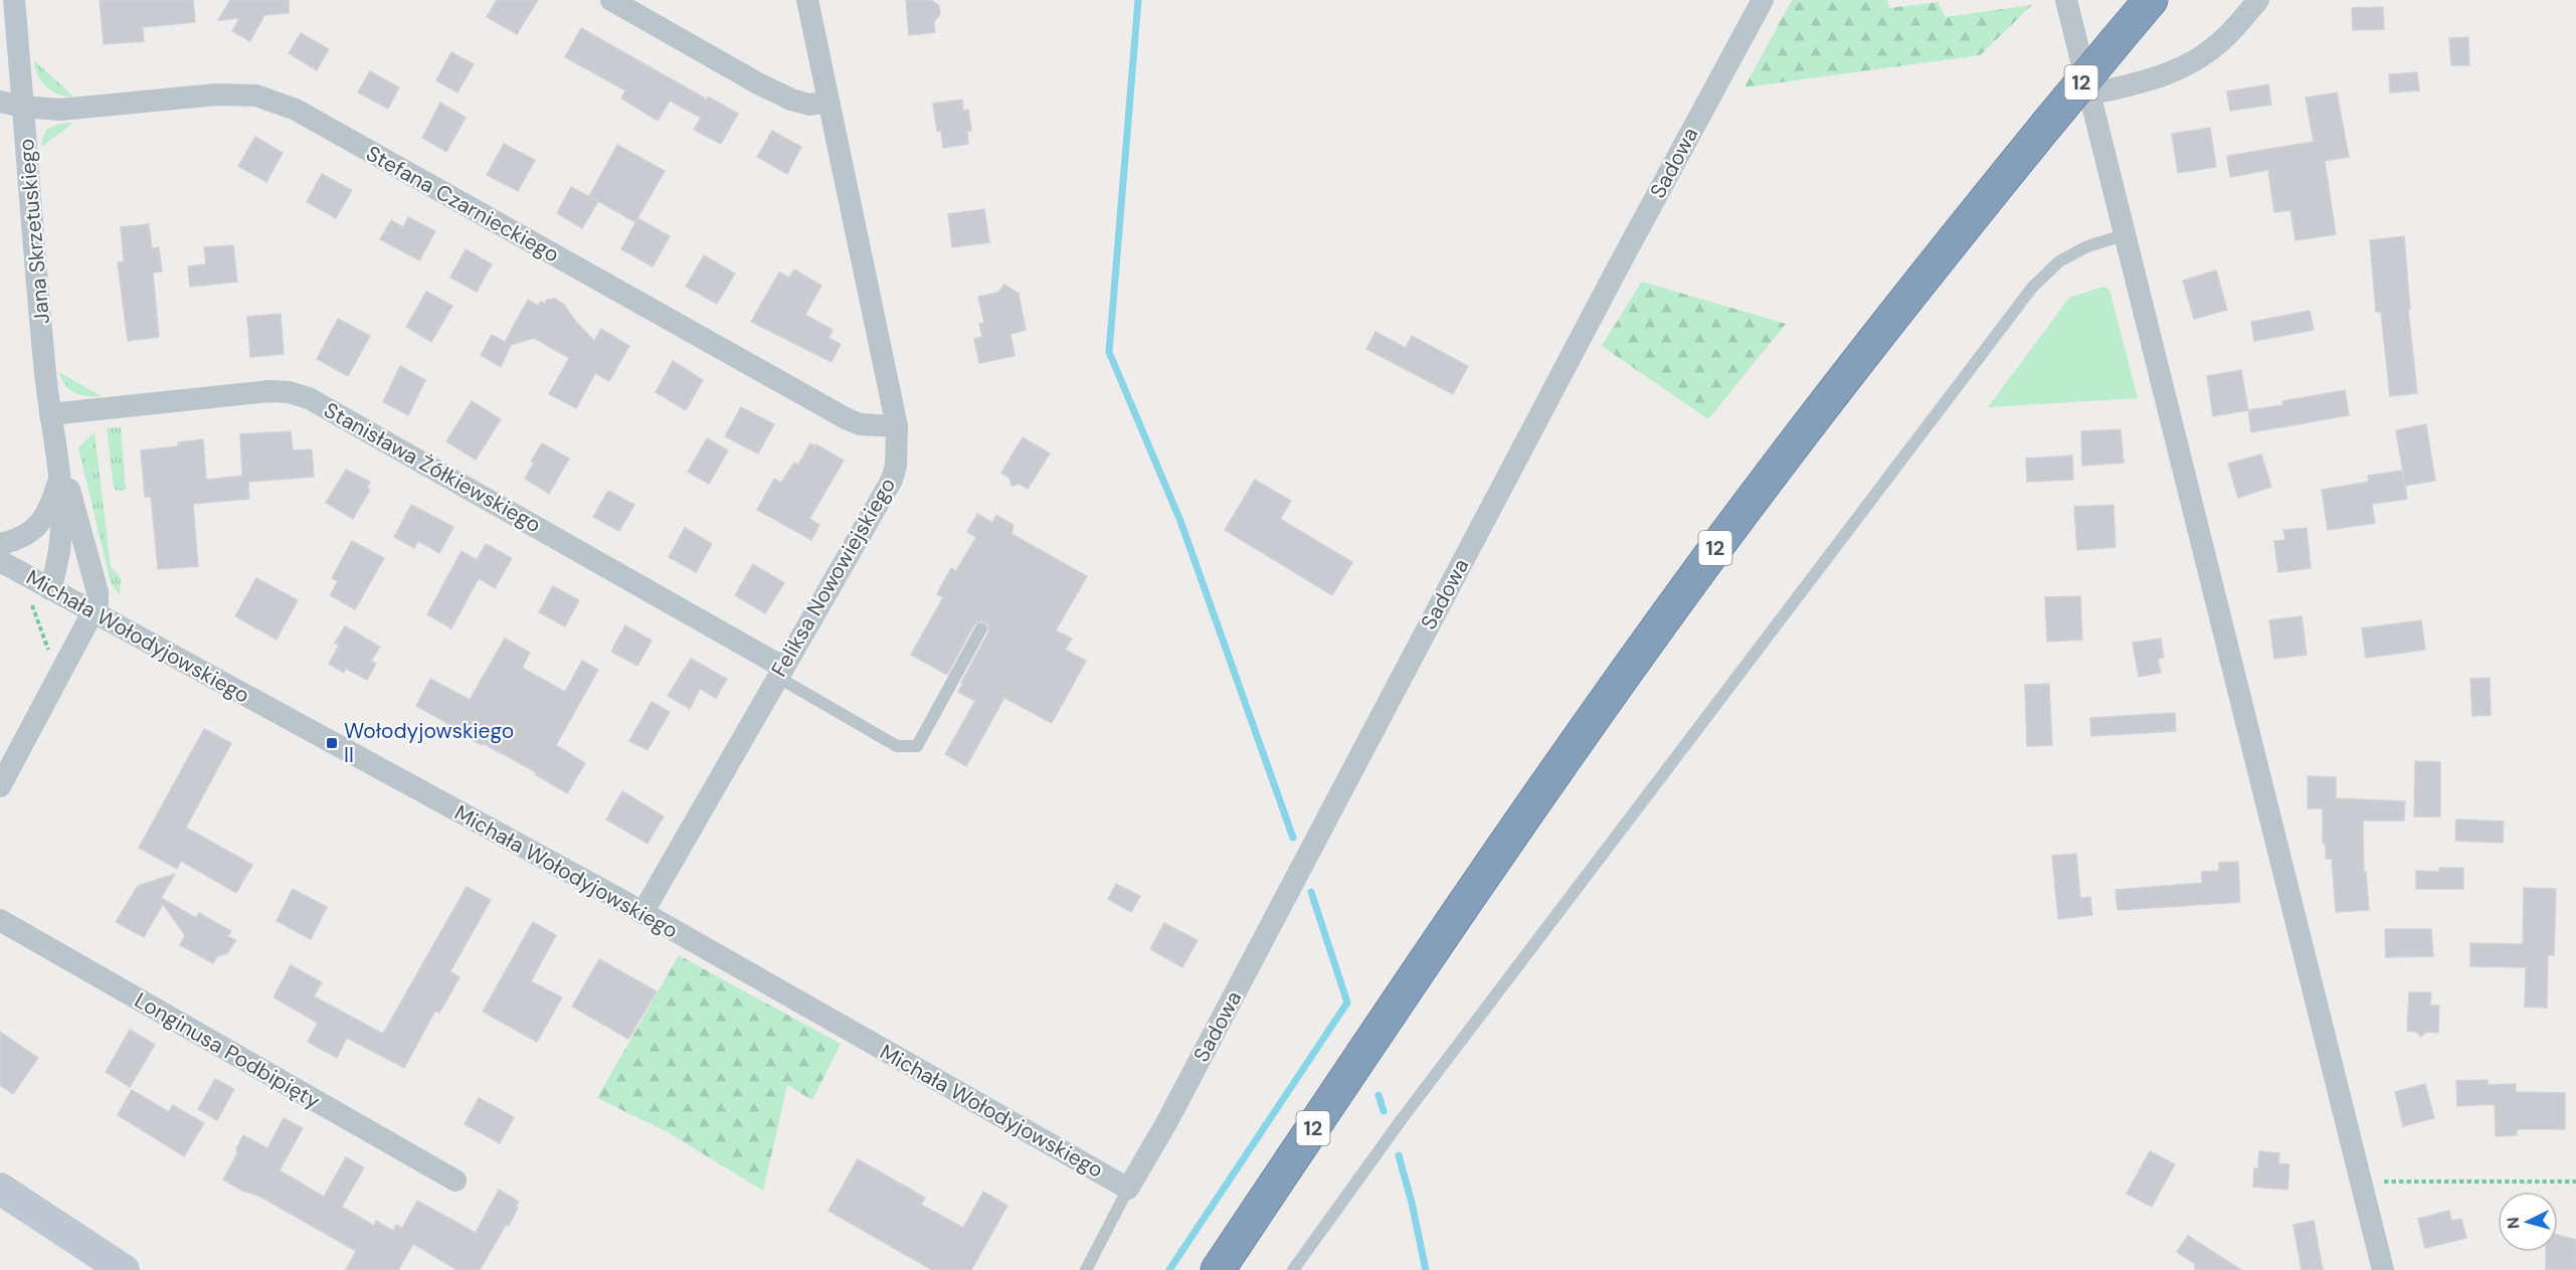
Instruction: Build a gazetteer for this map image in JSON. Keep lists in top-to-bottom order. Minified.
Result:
{"streets":{"highway":["12"],"street":["Sadowa","Stefana Czarnieckiego","Jana Skrzetuskiego","Stanisława Żółkiewskiego","Feliksa Nowowiejskiego","Michała Wołodyjowskiego","Longinusa Podbipięty"]},"crossings":[["Sadowa","Michała Wołodyjowskiego"],["Stefana Czarnieckiego","Jana Skrzetuskiego"],["Stefana Czarnieckiego","Feliksa Nowowiejskiego"],["Jana Skrzetuskiego","Stanisława Żółkiewskiego"],["Jana Skrzetuskiego","Michała Wołodyjowskiego"],["Stanisława Żółkiewskiego","Feliksa Nowowiejskiego"],["Feliksa Nowowiejskiego","Michała Wołodyjowskiego"]],"places":{"transit":["Wołodyjowskiego II"]},"north":"left"}
